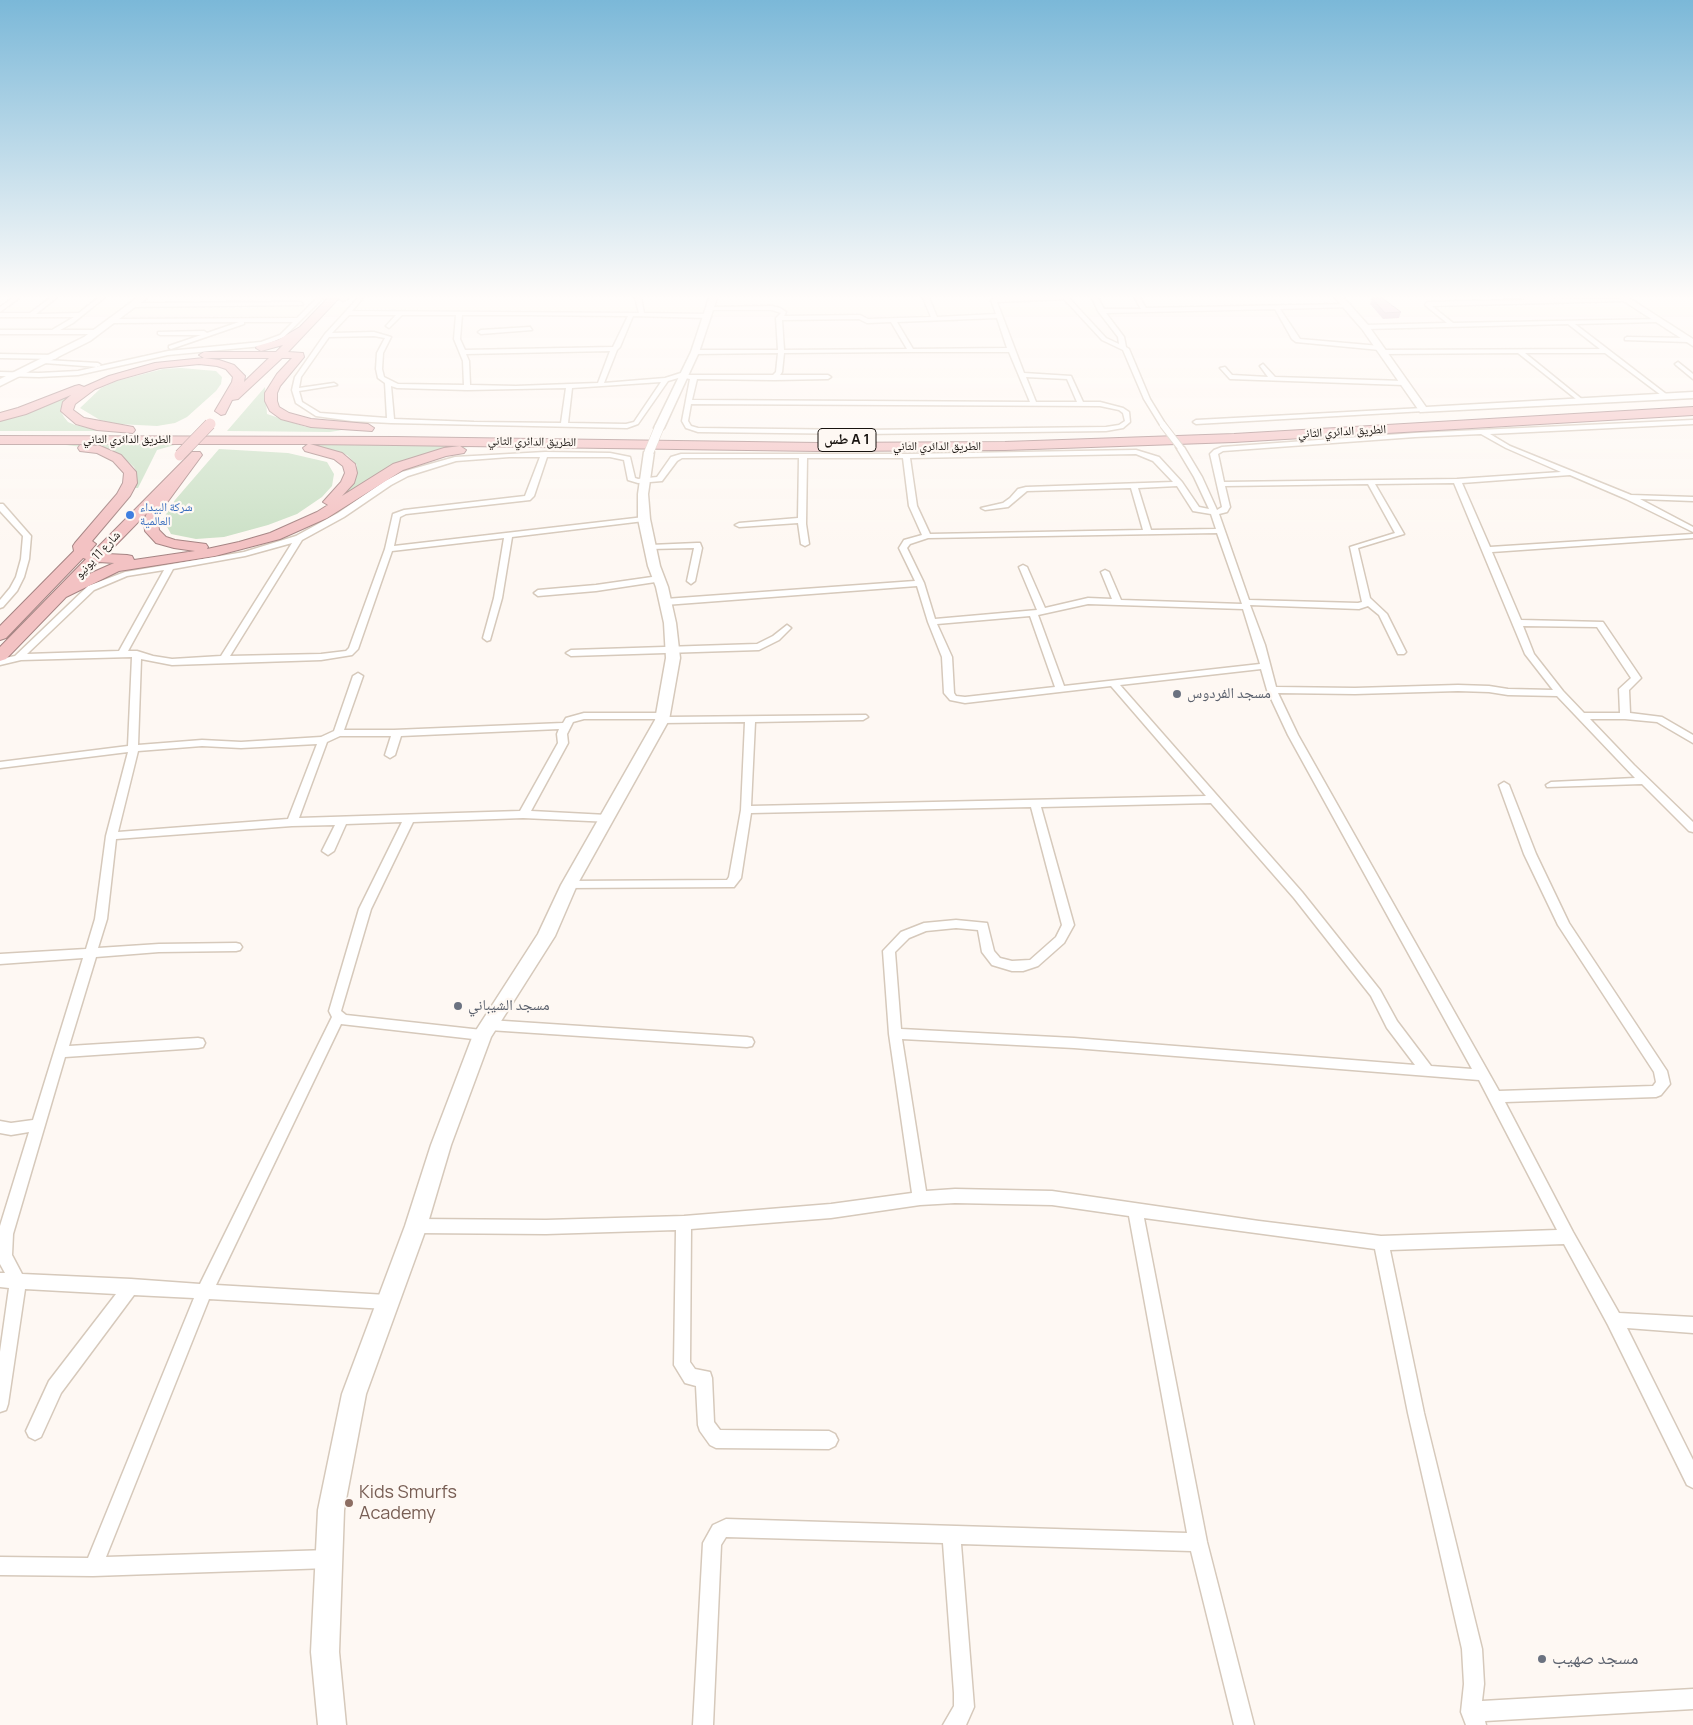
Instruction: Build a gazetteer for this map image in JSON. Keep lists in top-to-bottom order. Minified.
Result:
{"streets":{"highway":["الطريق الدائري الثاني","طس A 1","شارع 11 يونيو"]},"places":["شركة البيداء العالمية","مسجد الفردوس","مسجد الشيباني","Kids Smurfs Academy","مسجد صهيب"]}
